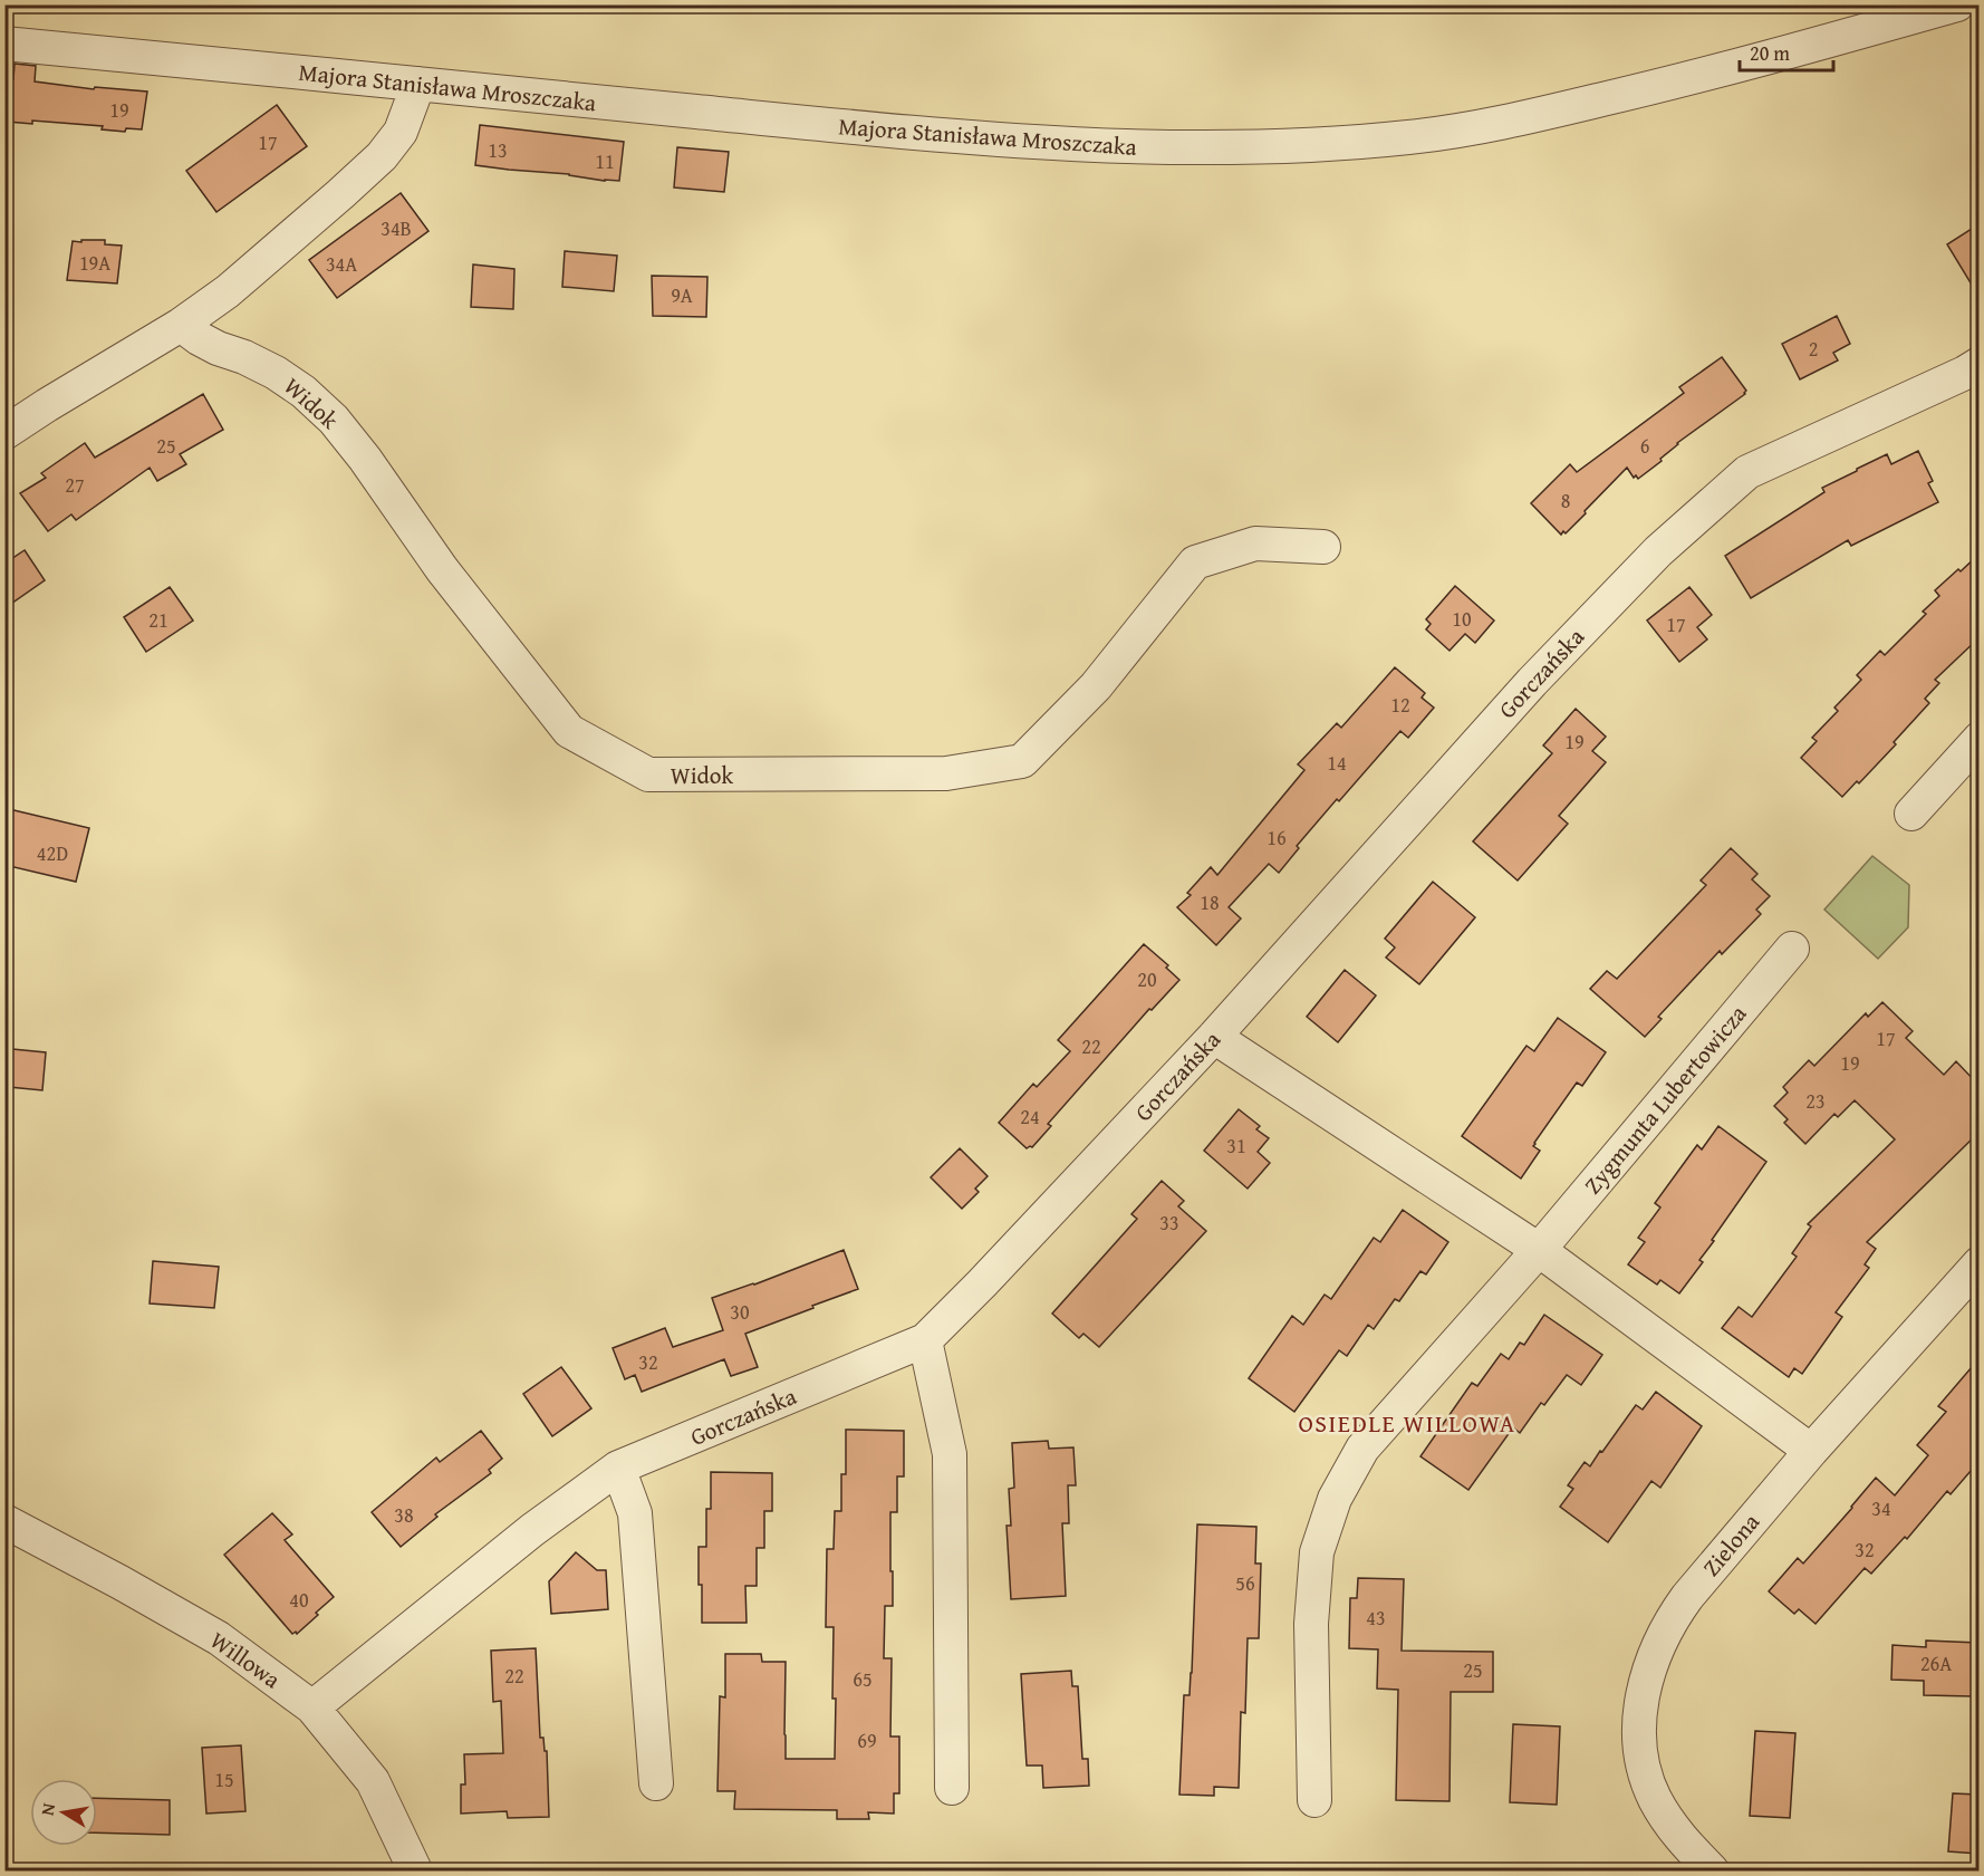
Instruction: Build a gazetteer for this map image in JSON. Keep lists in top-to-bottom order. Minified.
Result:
{"streets":{"street":["Majora Stanisława Mroszczaka","Widok","Gorczańska","Zygmunta Lubertowicza","Zielona","Willowa"]},"crossings":[["Gorczańska","Willowa"]],"districts":["OSIEDLE WILLOWA"],"house_numbers":["19","17","13","11","34B","19A","34A","9A","2","25","6","27","8","10","21","17","12","19","14","16","42D","18","20","17","22","19","23","24","31","33","30","32","34","38","32","56","40","43","26A","25","22","65","69","15"],"scale_bar":"20 m","north":"left"}
